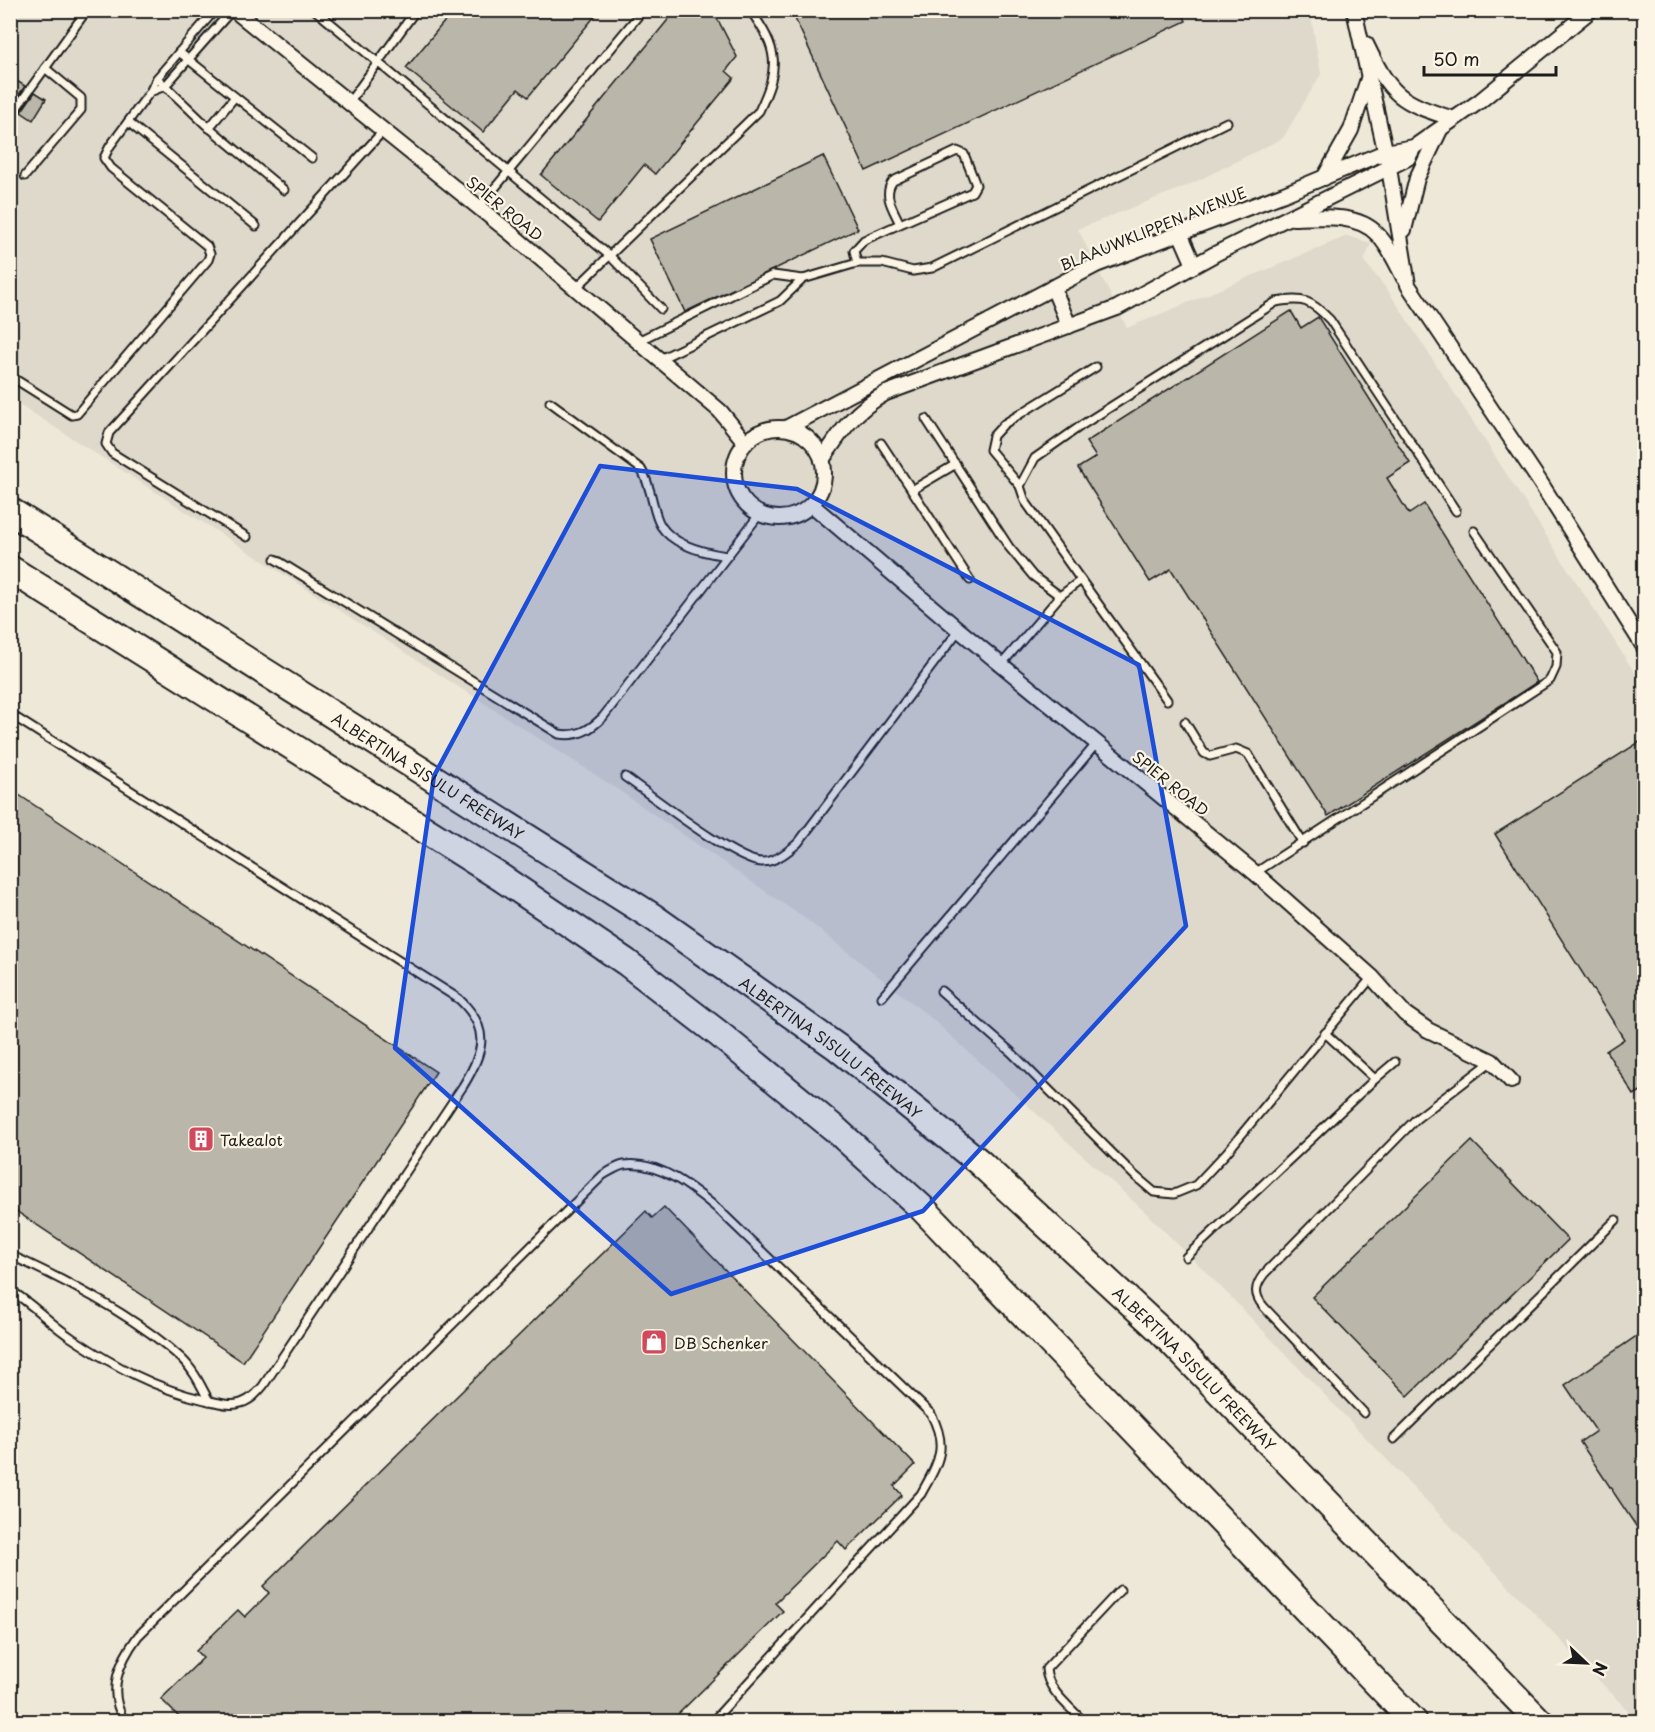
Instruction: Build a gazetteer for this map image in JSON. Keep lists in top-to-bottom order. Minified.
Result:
{"streets":{"highway":["ALBERTINA SISULU FREEWAY"],"street":["SPIER ROAD","BLAAUWKLIPPEN AVENUE"]},"crossings":[["SPIER ROAD","BLAAUWKLIPPEN AVENUE"]],"places":{"building":["Takealot"],"shop":["DB Schenker"]},"scale_bar":"50 m","north":"bottom right"}
